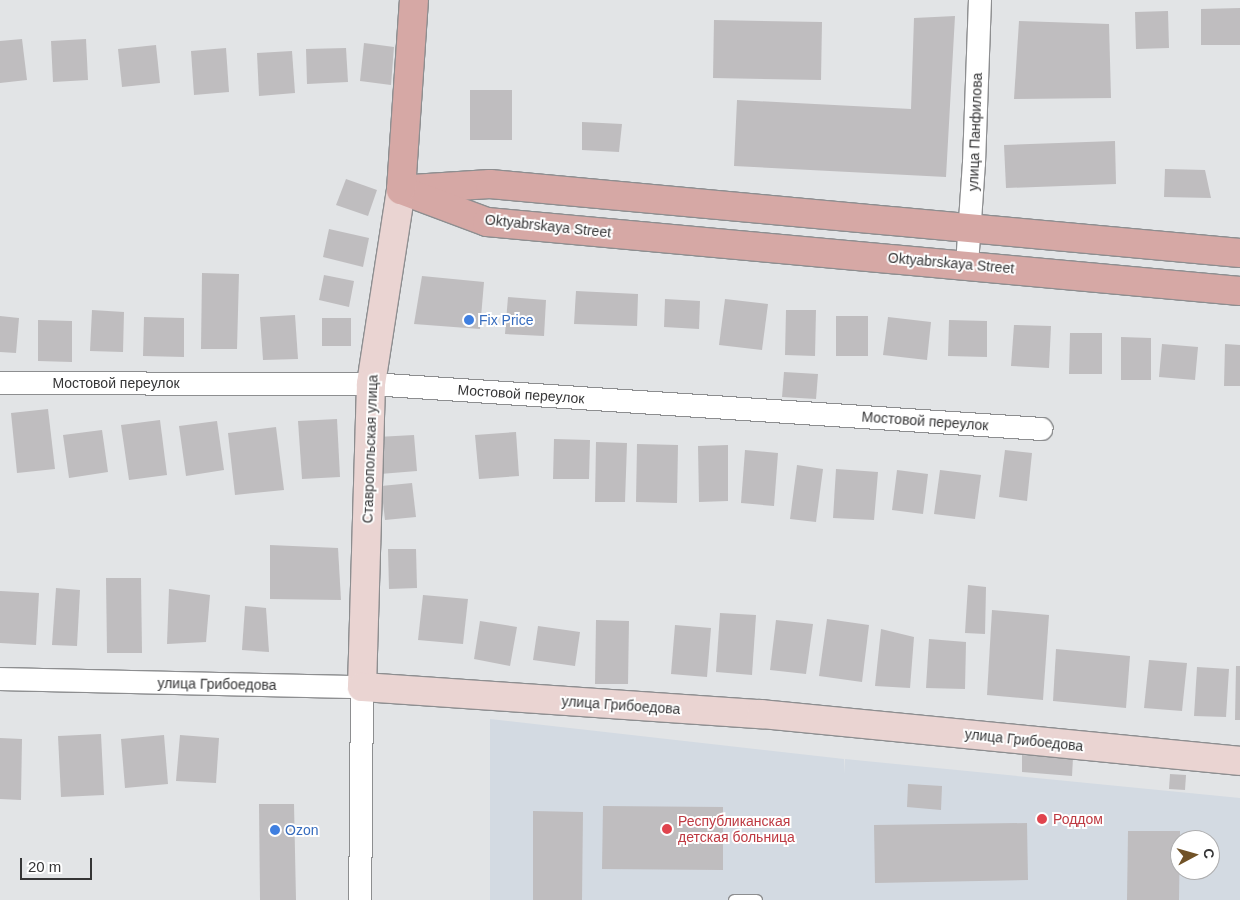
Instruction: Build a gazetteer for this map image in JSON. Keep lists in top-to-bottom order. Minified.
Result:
{"streets":{"main road":["Oktyabrskaya Street","Ставропольская улица"],"street":["улица Панфилова","Мостовой переулок","улица Грибоедова"]},"crossings":[["улица Панфилова","Oktyabrskaya Street"],["Oktyabrskaya Street","Ставропольская улица"],["Мостовой переулок","Ставропольская улица"],["Ставропольская улица","улица Грибоедова"]],"places":["Fix Price","Роддом","Республиканская детская больница","Ozon"],"scale_bar":"20 m","north":"right"}
